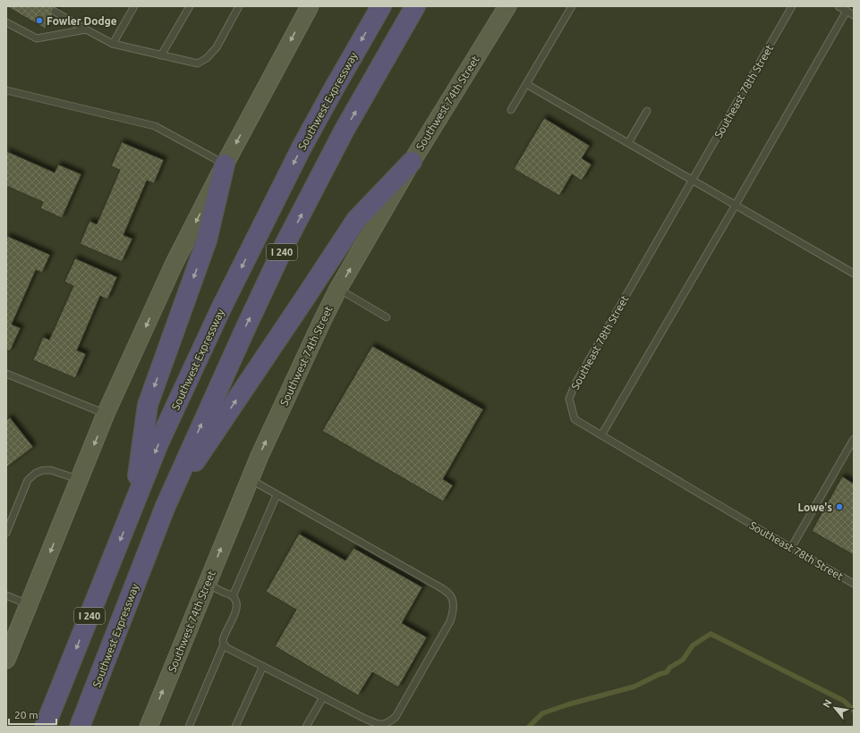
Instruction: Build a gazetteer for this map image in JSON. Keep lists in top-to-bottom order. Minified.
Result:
{"streets":{"highway":["Southwest Expressway","I 240"],"main road":["Southwest 74th Street"],"lane":["Southeast 78th Street"]},"one_way":["Southwest 74th Street"],"places":["Fowler Dodge","Lowe's"],"scale_bar":"20 m","north":"top left"}
